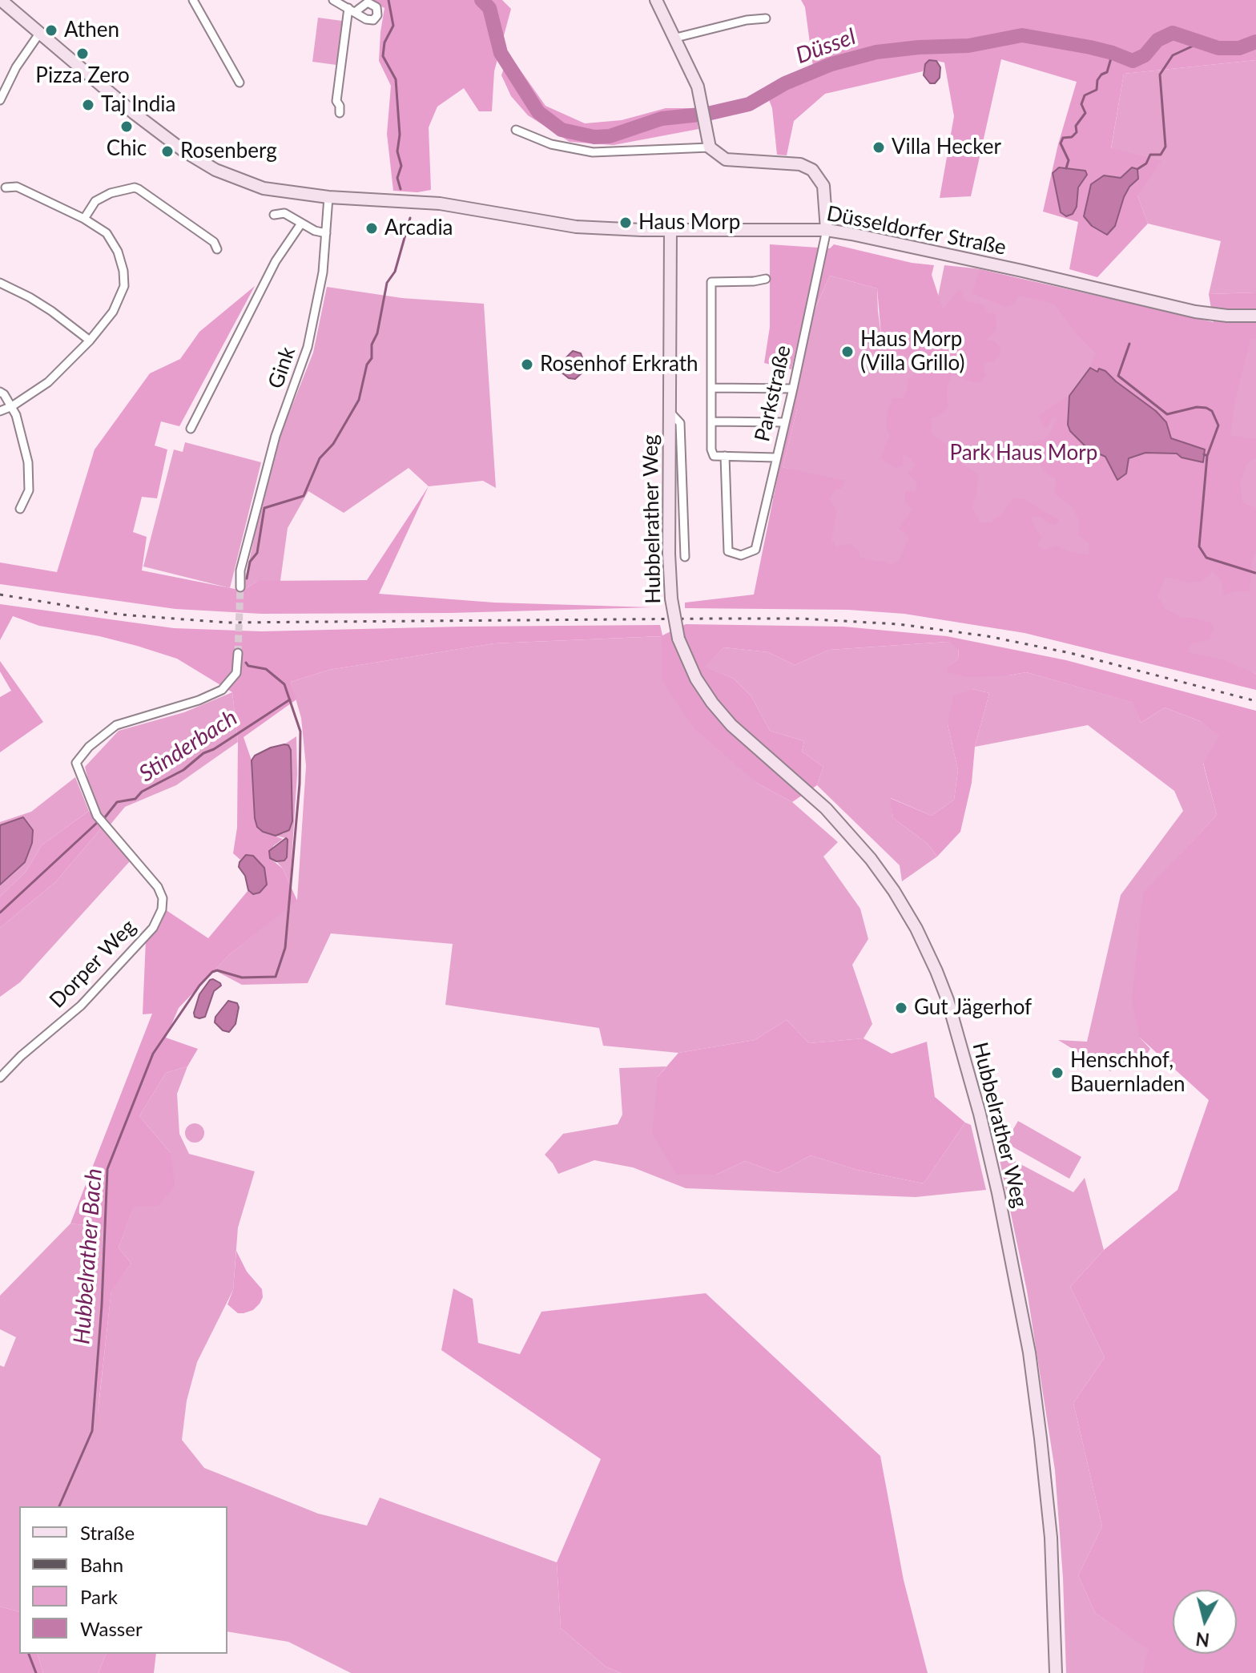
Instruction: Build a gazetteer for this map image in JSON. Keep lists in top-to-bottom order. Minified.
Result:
{"streets":{"street":["Düsseldorfer Straße","Gink","Parkstraße","Hubbelrather Weg","Dorper Weg"]},"crossings":[["Düsseldorfer Straße","Gink"],["Düsseldorfer Straße","Parkstraße"],["Düsseldorfer Straße","Hubbelrather Weg"]],"water":["Düssel","Stinderbach","Hubbelrather Bach"],"parks":["Park Haus Morp"],"places":["Athen","Pizza Zero","Taj India","Chic","Villa Hecker","Rosenberg","Haus Morp","Arcadia","Haus Morp (Villa Grillo)","Rosenhof Erkrath","Gut Jägerhof","Henschhof, Bauernladen"],"legend":["Straße","Bahn","Park","Wasser"],"north":"bottom"}
